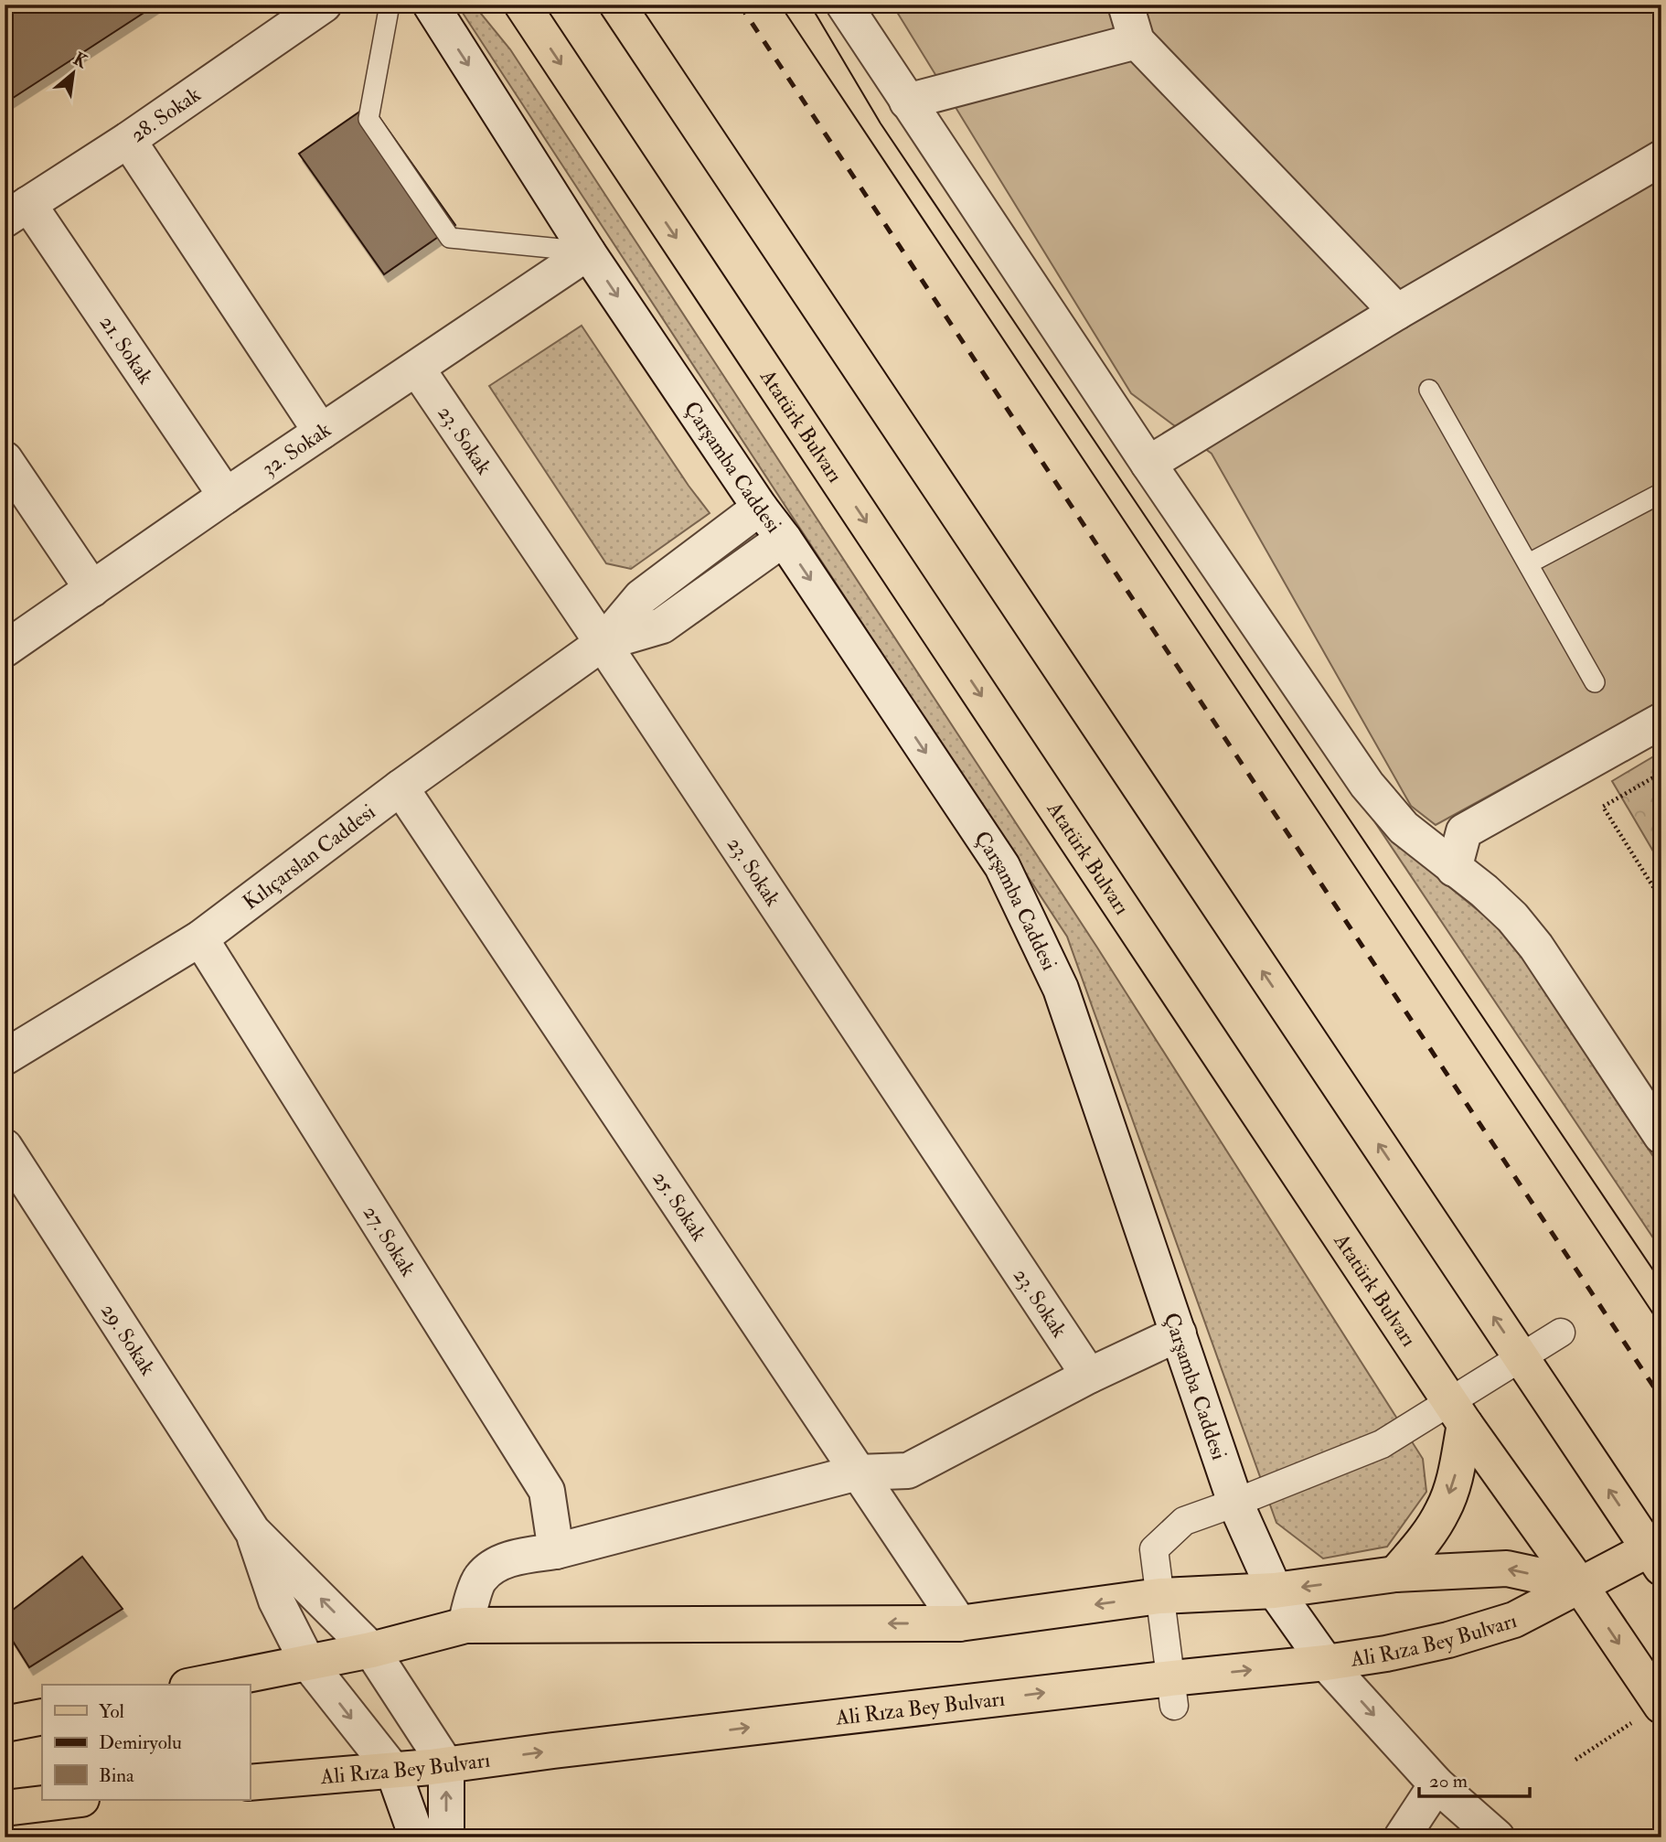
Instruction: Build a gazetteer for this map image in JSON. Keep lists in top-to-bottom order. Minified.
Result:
{"streets":{"main road":["Atatürk Bulvarı","Ali Rıza Bey Bulvarı"],"street":["28. Sokak","21. Sokak","23. Sokak","32. Sokak","Çarşamba Caddesi","Kılıçarslan Caddesi","25. Sokak","27. Sokak","29. Sokak"]},"crossings":[["28. Sokak","21. Sokak"],["21. Sokak","32. Sokak"],["Atatürk Bulvarı","Ali Rıza Bey Bulvarı"],["23. Sokak","32. Sokak"],["23. Sokak","Kılıçarslan Caddesi"],["32. Sokak","Çarşamba Caddesi"],["Çarşamba Caddesi","Kılıçarslan Caddesi"],["Çarşamba Caddesi","Ali Rıza Bey Bulvarı"],["Kılıçarslan Caddesi","25. Sokak"],["Kılıçarslan Caddesi","27. Sokak"]],"one_way":["Çarşamba Caddesi"],"legend":["Yol","Demiryolu","Bina"],"scale_bar":"20 m","north":"top right"}
